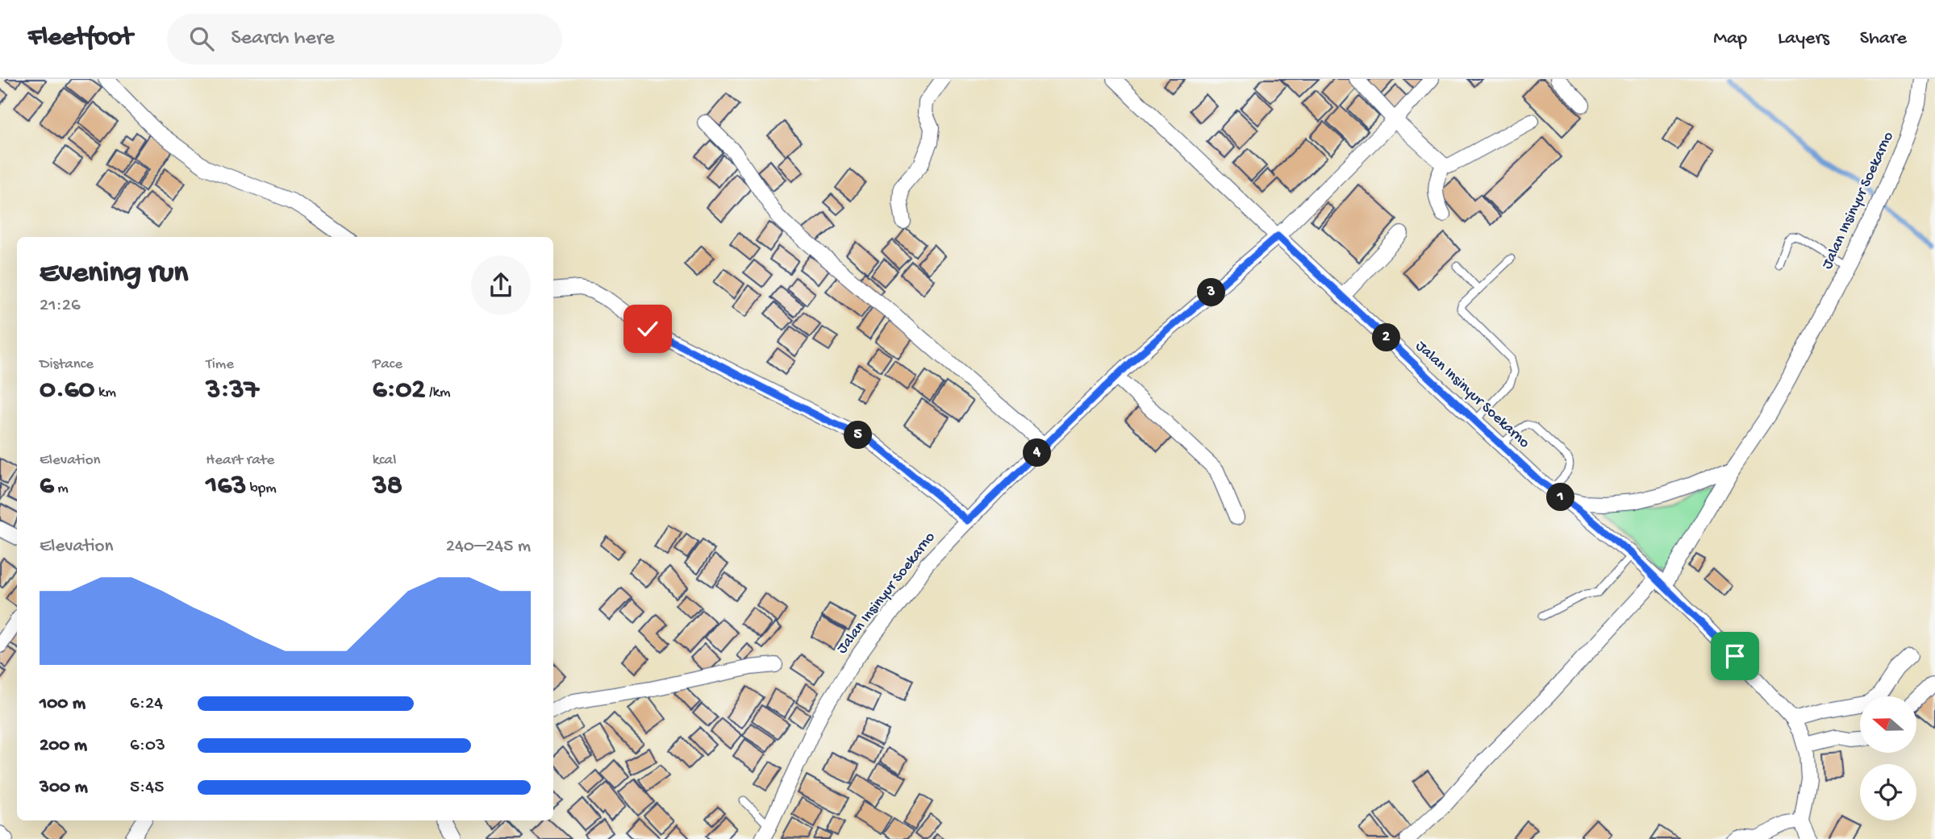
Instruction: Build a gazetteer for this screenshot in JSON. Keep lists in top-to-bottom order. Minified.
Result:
{"streets":{"street":["Jalan Insinyur Soekarno"]},"north":"left","page":{"header":"Fleetfoot","search":"Search here","nav":["Map","Layers","Share"],"heading":["Evening run","21:26"],"pins":["3","2","5","4","1"],"stats":[["Distance","0.60 km"],["Time","3:37"],["Pace","6:02 /km"],["Elevation","6 m"],["Heart rate","163 bpm"],["kcal","38"]],"chart":["Elevation","240–245 m"],"list":[{"name":"100 m","note":"6:24"},{"name":"200 m","note":"6:03"},{"name":"300 m","note":"5:45"}]}}
